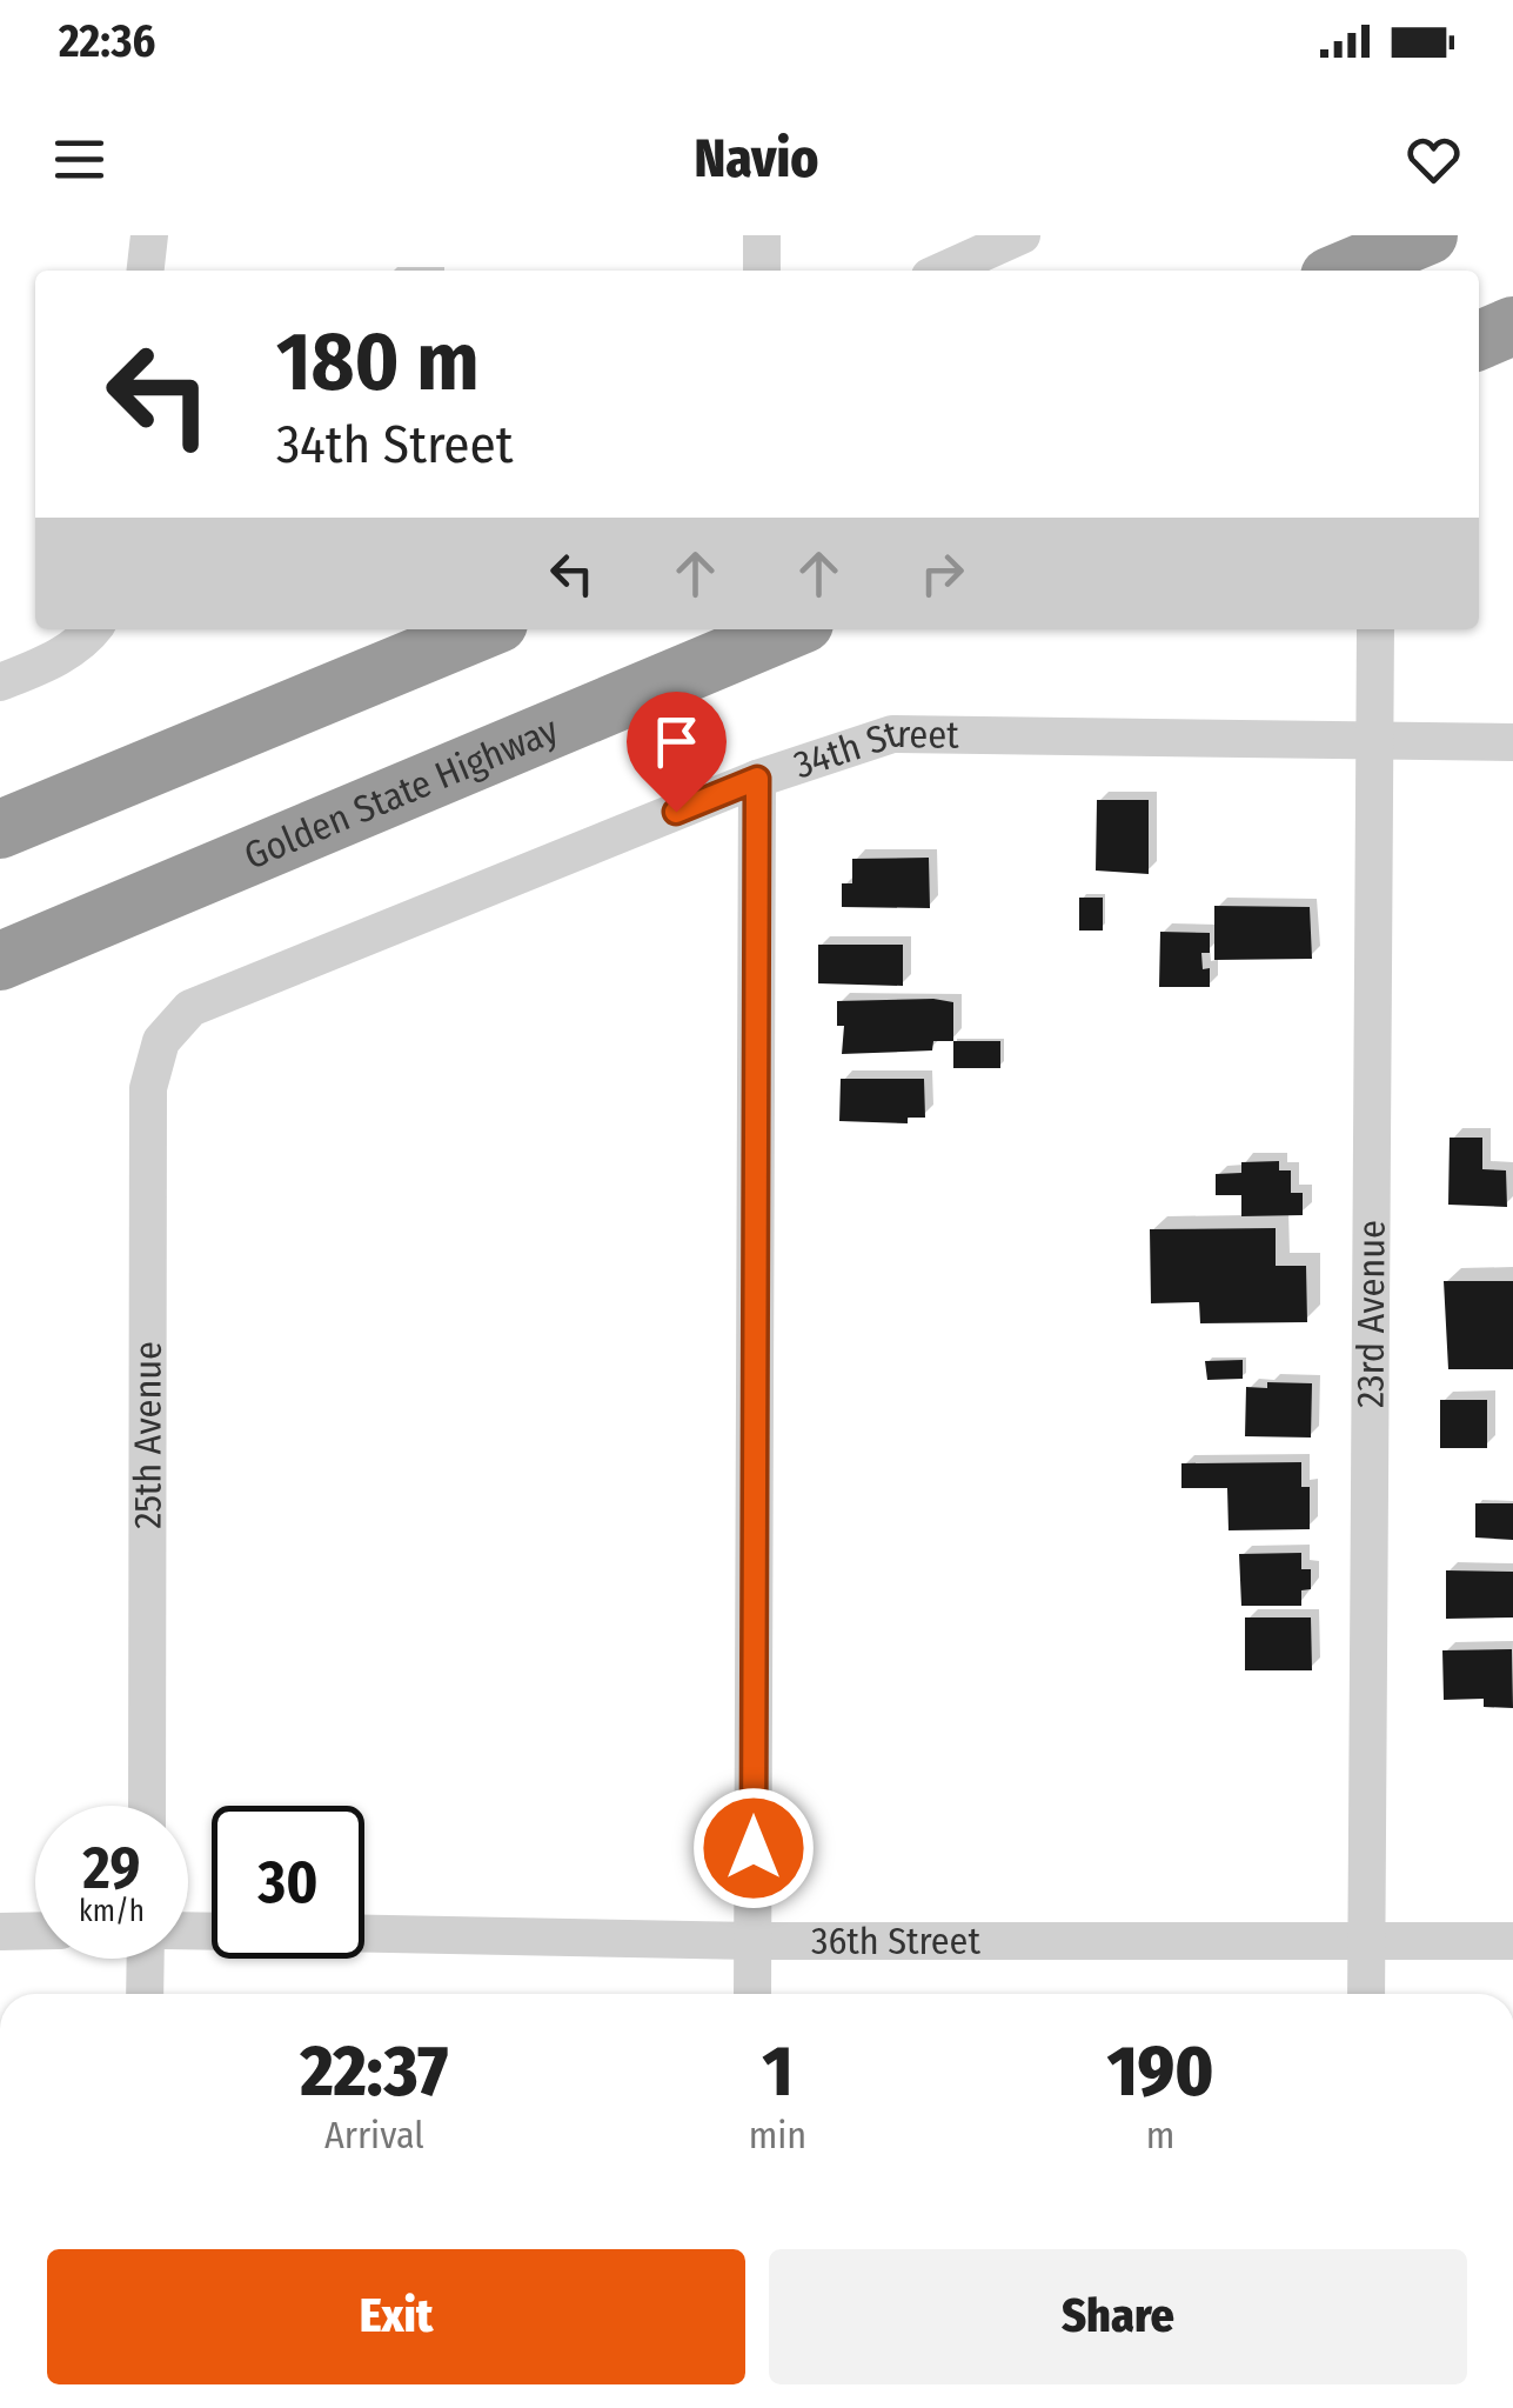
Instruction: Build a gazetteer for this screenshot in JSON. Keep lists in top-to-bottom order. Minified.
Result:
{"streets":{"highway":["Golden State Highway"],"street":["34th Street","23rd Avenue","25th Avenue","36th Street"]},"crossings":[["34th Street","23rd Avenue"],["34th Street","25th Avenue"],["23rd Avenue","36th Street"]],"page":{"status":"22:36","header":"Navio","turn":["180 m","34th Street"],"speed":"29 km/h","limit":"30","eta":["22:37","Arrival","1","min","190","m"],"buttons":["Exit","Share"]}}
